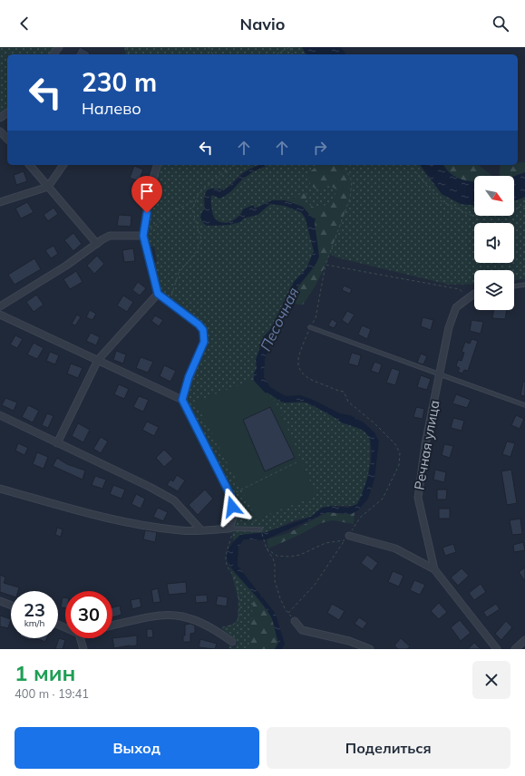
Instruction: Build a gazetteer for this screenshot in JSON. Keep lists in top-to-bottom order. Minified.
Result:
{"streets":{"street":["Речная улица"]},"water":["Песочная"],"north":"bottom right","page":{"header":"Navio","turn":["230 m","Налево"],"speed":"23 km/h","limit":"30","heading":["1 мин","400 m · 19:41"],"buttons":["Выход","Поделиться"]}}
